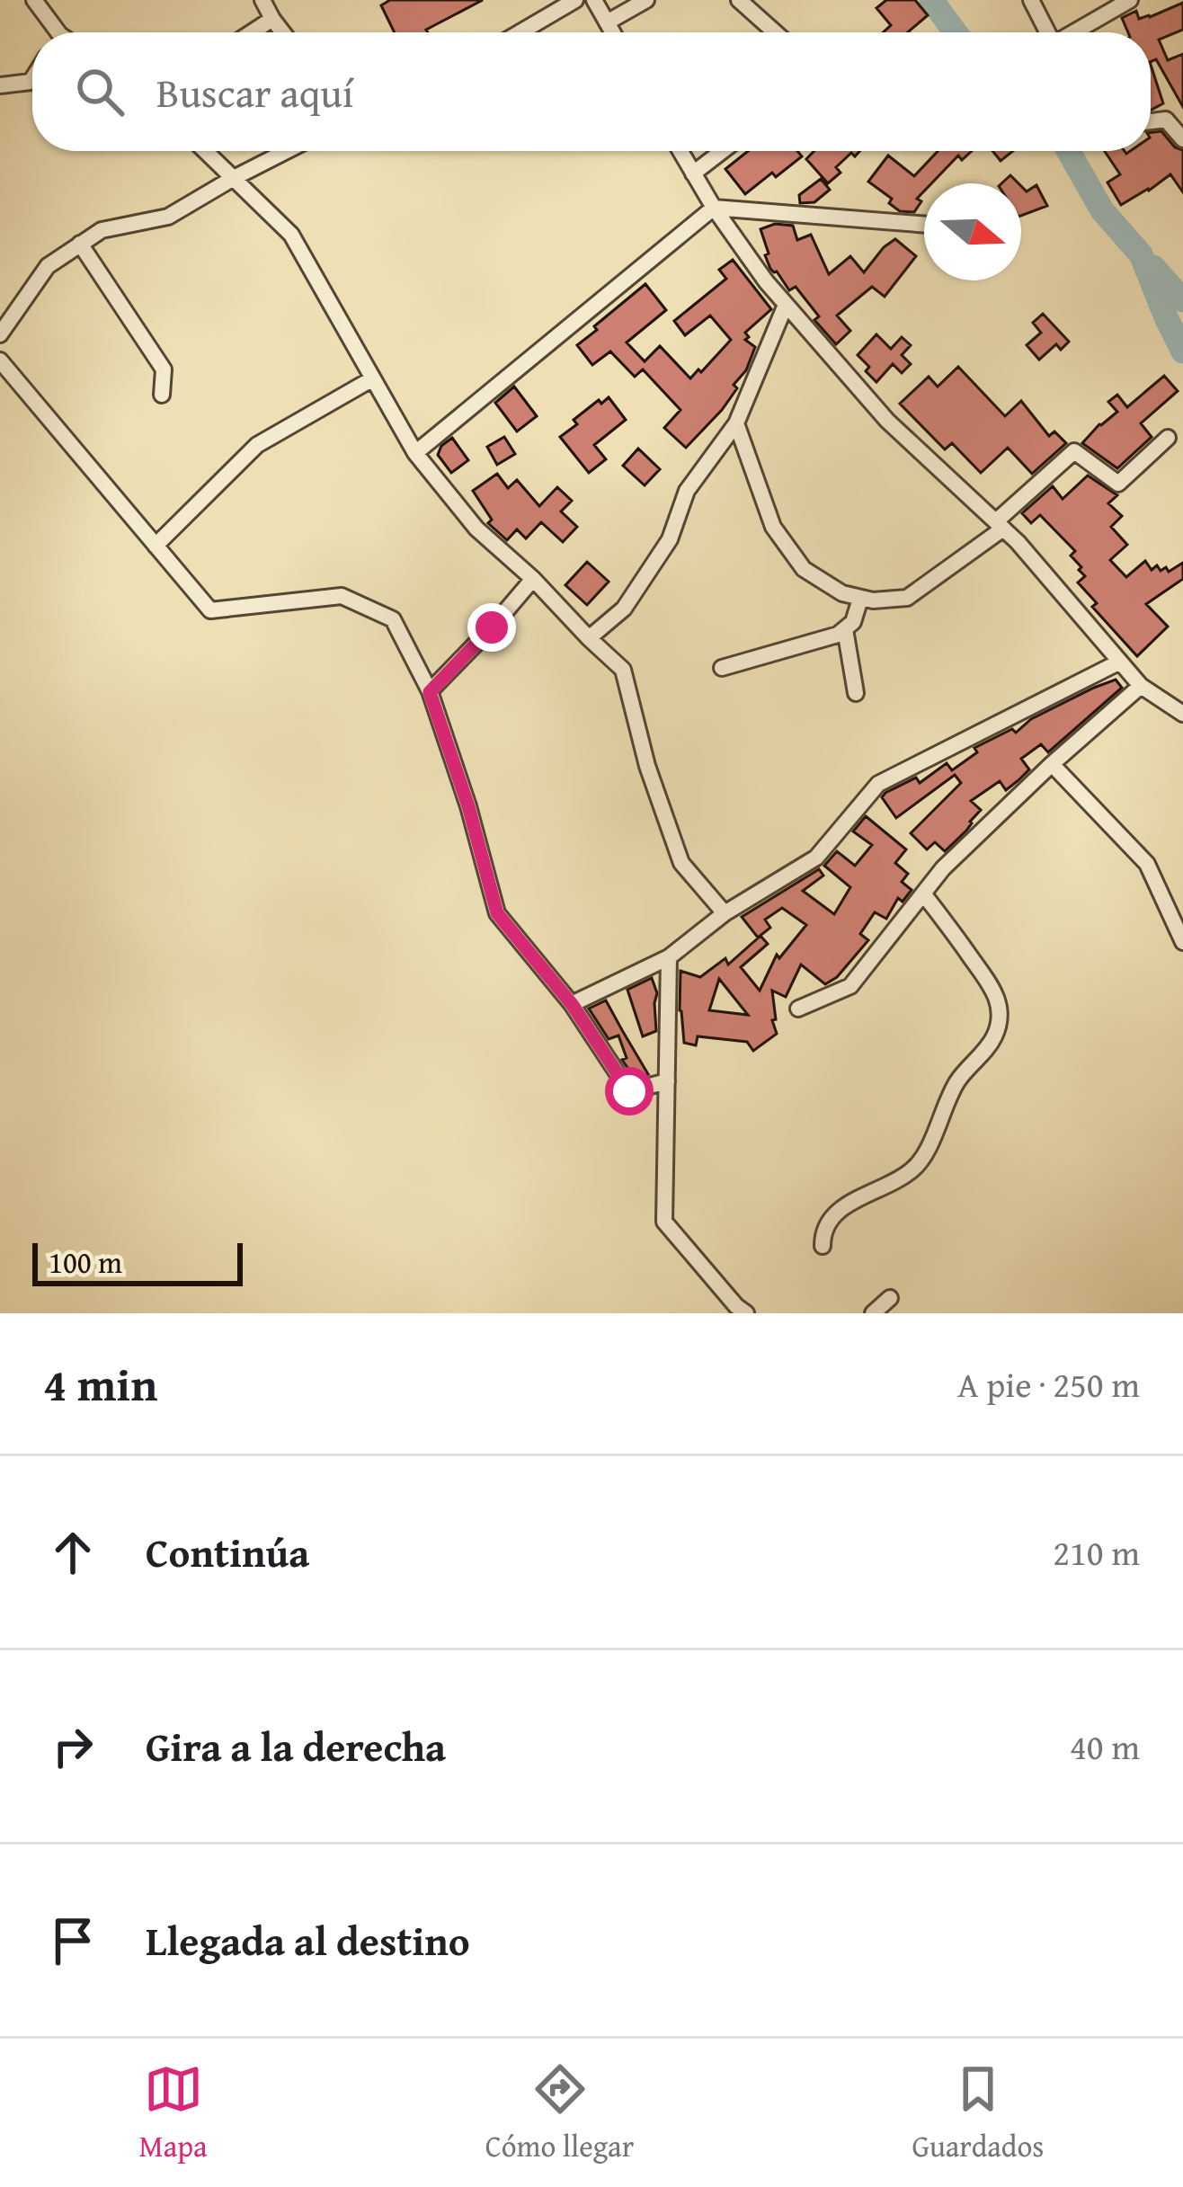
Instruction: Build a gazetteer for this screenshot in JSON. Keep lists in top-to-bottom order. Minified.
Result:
{"scale_bar":"100 m","north":"right","page":{"search":"Buscar aquí","scale":"100 m","heading":["4 min","A pie · 250 m"],"list":[["Continúa","210 m"],["Gira a la derecha","40 m"],"Llegada al destino"],"nav":["Mapa","Cómo llegar","Guardados"]}}
